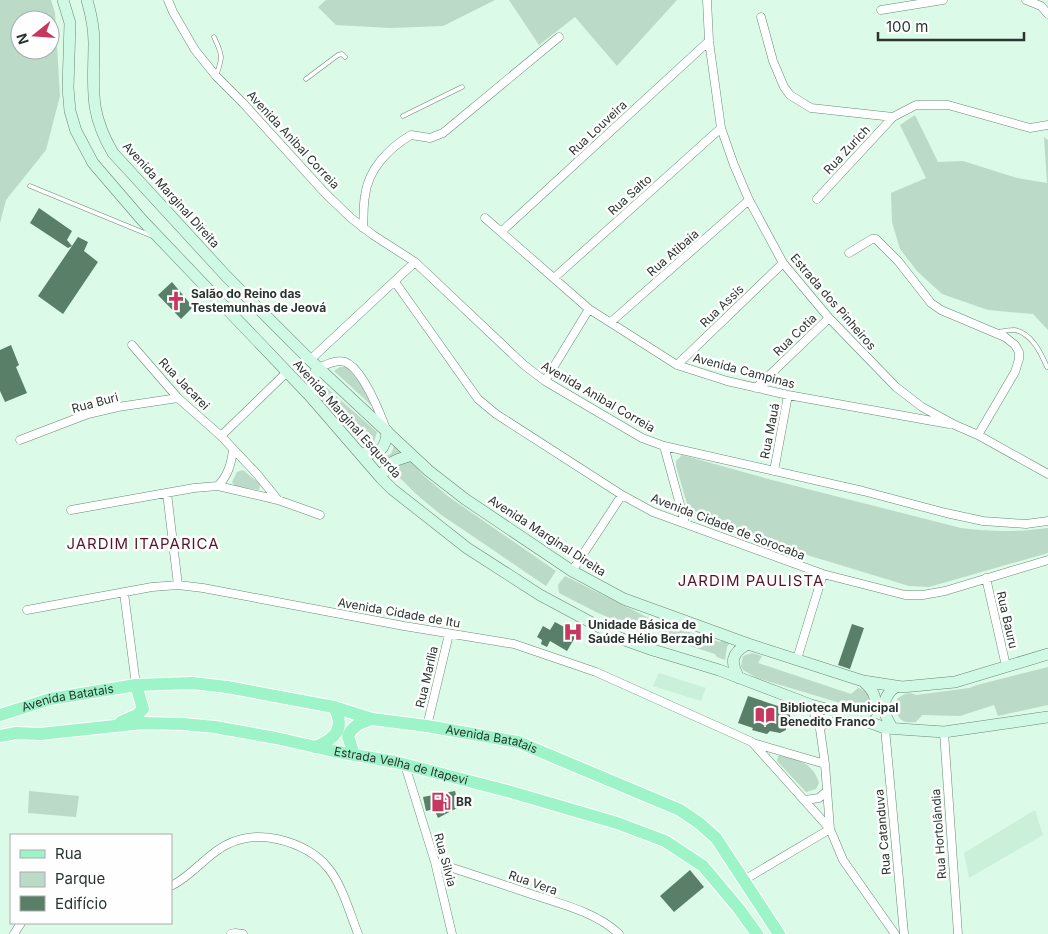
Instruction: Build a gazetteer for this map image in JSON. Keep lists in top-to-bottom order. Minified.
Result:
{"streets":{"main road":["Avenida Marginal Direita","Avenida Marginal Esquerda","Avenida Batatais","Estrada Velha de Itapevi"],"street":["Rua Louveira","Avenida Anibal Correia","Rua Zurich","Rua Salto","Rua Atibaia","Estrada dos Pinheiros","Rua Assis","Rua Cotia","Avenida Campinas","Rua Jacarei","Rua Buri","Rua Mauá","Avenida Cidade de Sorocaba","Avenida Cidade de Itu","Rua Bauru","Rua Marília","Rua Catanduva","Rua Hortolândia","Rua Silvia","Rua Vera"]},"crossings":[["Rua Louveira","Estrada dos Pinheiros"],["Rua Louveira","Avenida Campinas"],["Avenida Anibal Correia","Rua Mauá"],["Avenida Marginal Direita","Rua Bauru"],["Rua Salto","Estrada dos Pinheiros"],["Rua Salto","Avenida Campinas"],["Rua Atibaia","Estrada dos Pinheiros"],["Rua Atibaia","Avenida Campinas"],["Estrada dos Pinheiros","Rua Assis"],["Estrada dos Pinheiros","Rua Cotia"],["Estrada dos Pinheiros","Avenida Campinas"],["Rua Assis","Avenida Campinas"],["Rua Cotia","Avenida Campinas"],["Avenida Campinas","Rua Mauá"],["Rua Jacarei","Rua Buri"],["Avenida Marginal Esquerda","Rua Catanduva"],["Avenida Marginal Esquerda","Rua Hortolândia"],["Avenida Cidade de Sorocaba","Rua Bauru"],["Avenida Cidade de Itu","Rua Marília"],["Rua Marília","Avenida Batatais"],["Estrada Velha de Itapevi","Rua Silvia"],["Rua Silvia","Rua Vera"]],"districts":["JARDIM ITAPARICA","JARDIM PAULISTA"],"places":{"church":["Salão do Reino das Testemunhas de Jeová"],"hospital":["Unidade Básica de Saúde Hélio Berzaghi"],"library":["Biblioteca Municipal Benedito Franco"],"fuel station":["BR"]},"legend":["Rua","Parque","Edifício"],"scale_bar":"100 m","north":"left"}
